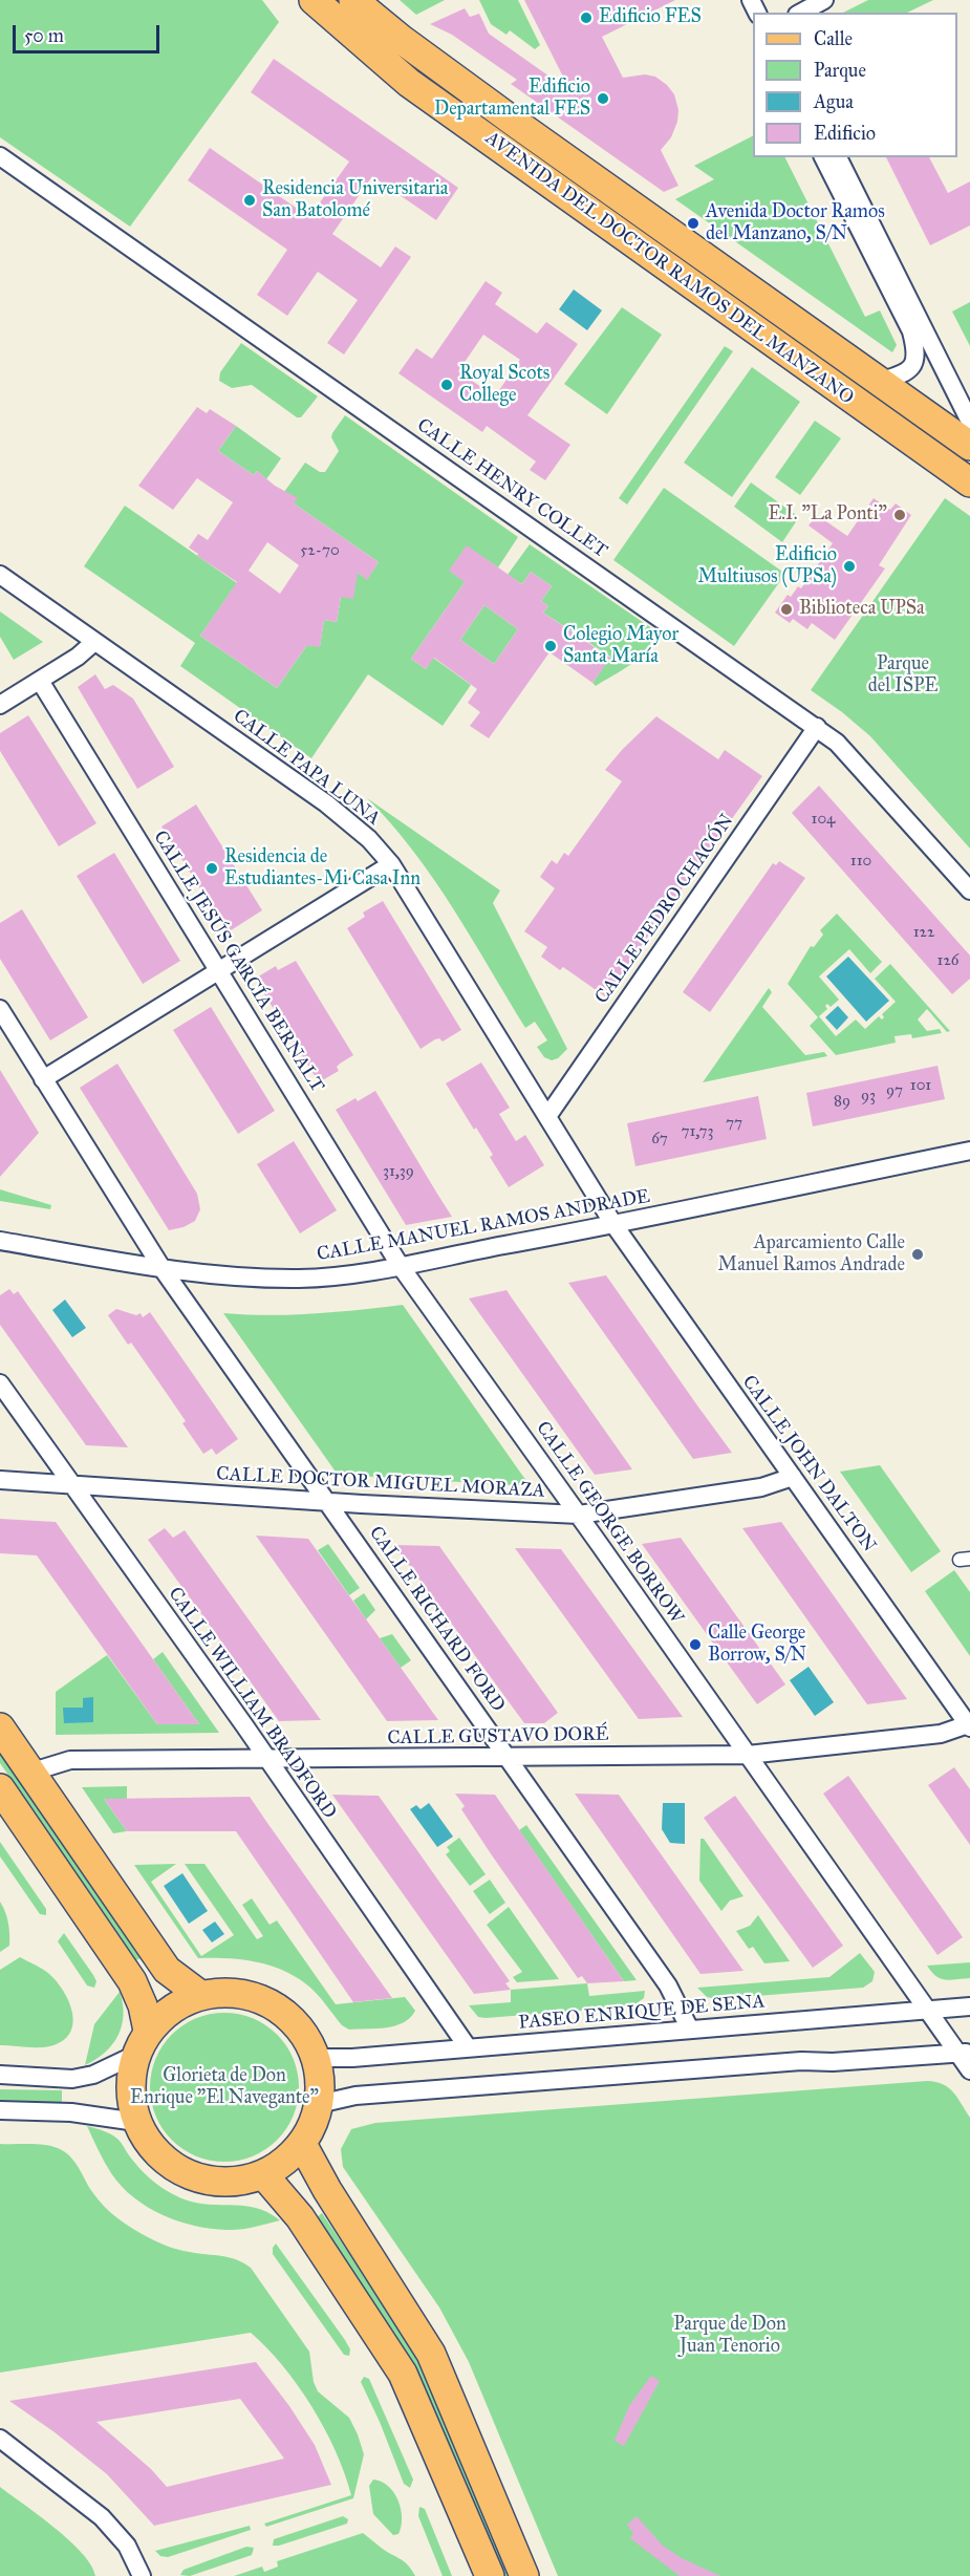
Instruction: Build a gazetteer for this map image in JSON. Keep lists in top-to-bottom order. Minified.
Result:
{"streets":{"main road":["AVENIDA DEL DOCTOR RAMOS DEL MANZANO"],"street":["CALLE HENRY COLLET","CALLE PAPA LUNA","CALLE PEDRO CHACÓN","CALLE JESÚS GARCÍA BERNALT","CALLE MANUEL RAMOS ANDRADE","CALLE JOHN DALTON","CALLE DOCTOR MIGUEL MORAZA","CALLE GEORGE BORROW","CALLE RICHARD FORD","CALLE WILLIAM BRADFORD","CALLE GUSTAVO DORÉ","PASEO ENRIQUE DE SENA"]},"crossings":[["CALLE HENRY COLLET","CALLE PEDRO CHACÓN"],["CALLE PAPA LUNA","CALLE PEDRO CHACÓN"],["CALLE PAPA LUNA","CALLE MANUEL RAMOS ANDRADE"],["CALLE PAPA LUNA","CALLE JOHN DALTON"],["CALLE JESÚS GARCÍA BERNALT","CALLE MANUEL RAMOS ANDRADE"],["CALLE JESÚS GARCÍA BERNALT","CALLE GEORGE BORROW"],["CALLE MANUEL RAMOS ANDRADE","CALLE JOHN DALTON"],["CALLE MANUEL RAMOS ANDRADE","CALLE GEORGE BORROW"],["CALLE MANUEL RAMOS ANDRADE","CALLE RICHARD FORD"],["CALLE JOHN DALTON","CALLE DOCTOR MIGUEL MORAZA"],["CALLE JOHN DALTON","CALLE GUSTAVO DORÉ"],["CALLE DOCTOR MIGUEL MORAZA","CALLE GEORGE BORROW"],["CALLE DOCTOR MIGUEL MORAZA","CALLE RICHARD FORD"],["CALLE DOCTOR MIGUEL MORAZA","CALLE WILLIAM BRADFORD"],["CALLE GEORGE BORROW","CALLE GUSTAVO DORÉ"],["CALLE GEORGE BORROW","PASEO ENRIQUE DE SENA"],["CALLE RICHARD FORD","CALLE GUSTAVO DORÉ"],["CALLE RICHARD FORD","PASEO ENRIQUE DE SENA"],["CALLE WILLIAM BRADFORD","CALLE GUSTAVO DORÉ"],["CALLE WILLIAM BRADFORD","PASEO ENRIQUE DE SENA"]],"parks":["Parque del ISPE","Glorieta de Don Enrique \"El Navegante\"","Parque de Don Juan Tenorio"],"places":["Edificio FES","Edificio Departamental FES","Residencia Universitaria San Batolomé","Avenida Doctor Ramos del Manzano, S/N","Royal Scots College","E.I. \"La Ponti\"","Edificio Multiusos (UPSa)","Biblioteca UPSa","Colegio Mayor Santa María","Residencia de Estudiantes-Mi Casa Inn","Aparcamiento Calle Manuel Ramos Andrade","Calle George Borrow, S/N"],"house_numbers":["52-70","104","110","122","126","101","97","93","89","77","71,73","67","31,39"],"legend":["Calle","Parque","Agua","Edificio"],"scale_bar":"50 m"}
